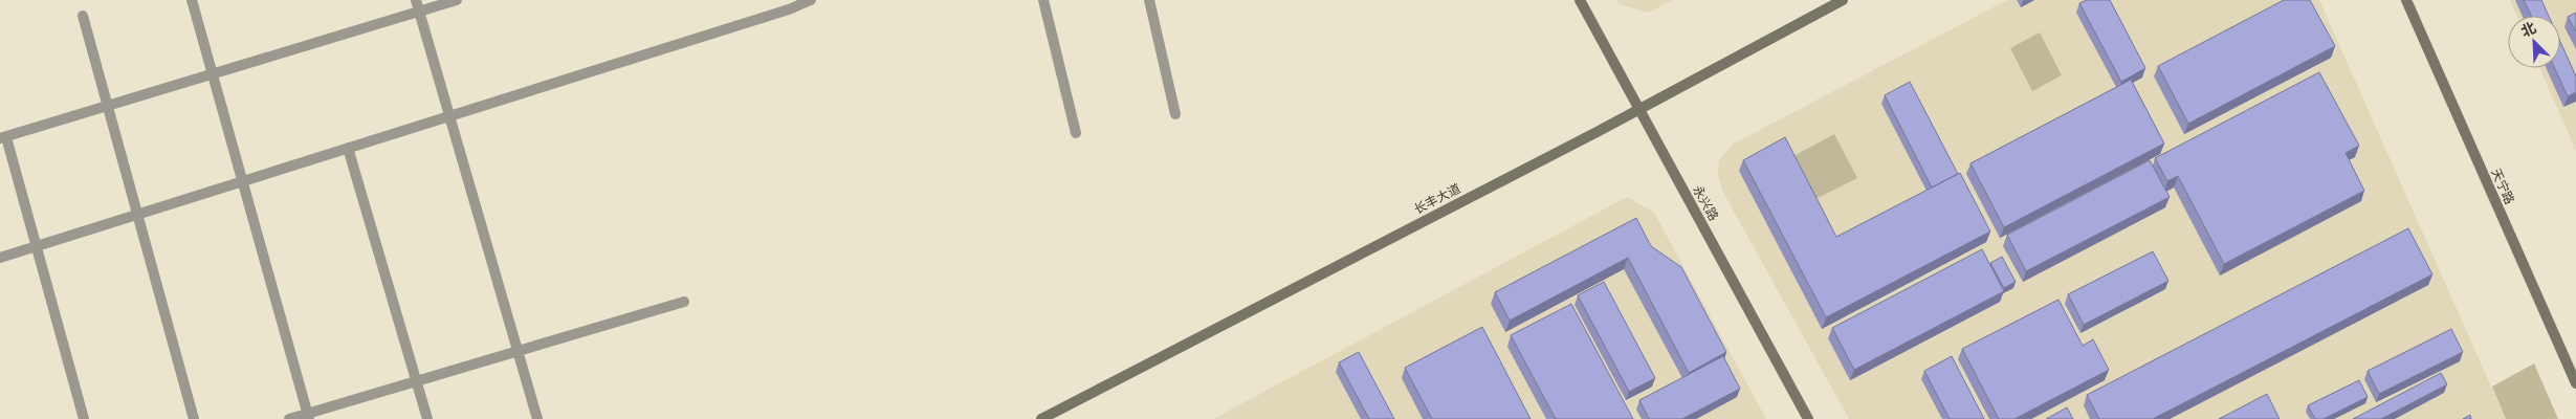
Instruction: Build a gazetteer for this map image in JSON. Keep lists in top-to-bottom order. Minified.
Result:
{"streets":{"main road":["天宁路","长丰大道","永兴路"]},"crossings":[["长丰大道","永兴路"]],"north":"top left"}
